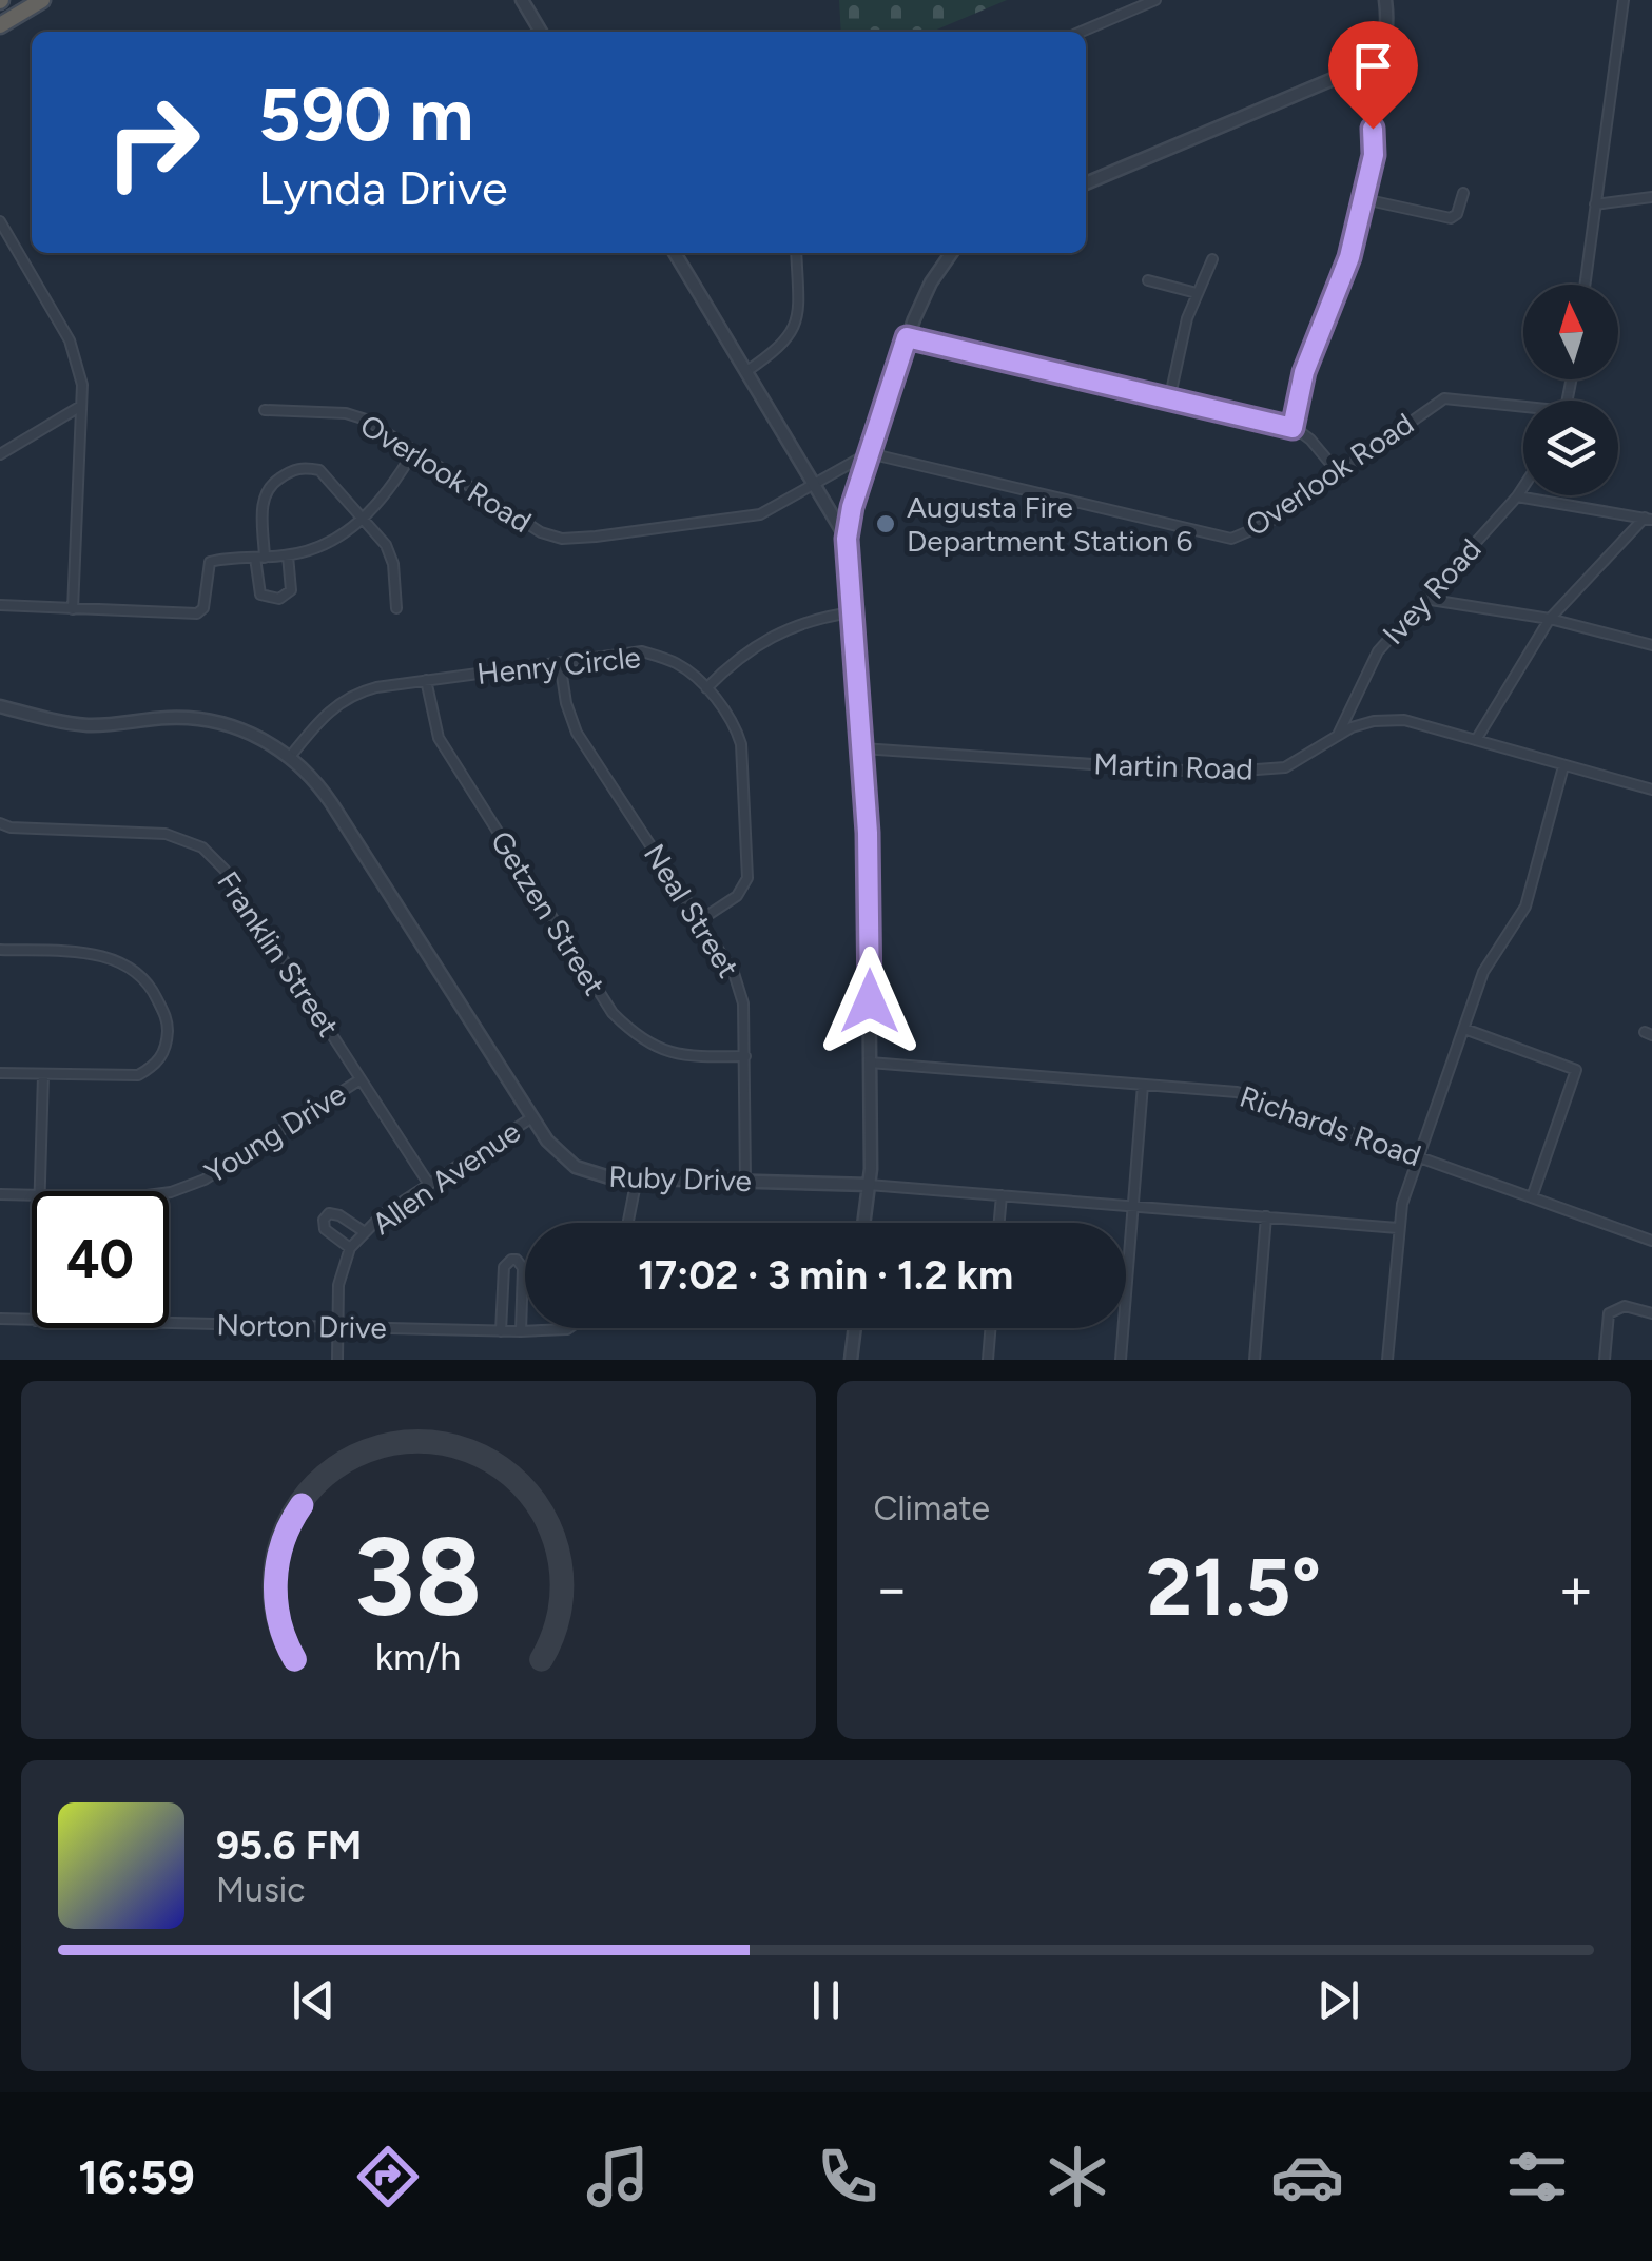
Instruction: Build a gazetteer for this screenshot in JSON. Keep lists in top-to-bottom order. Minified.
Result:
{"streets":{"street":["Overlook Road","Ivey Road","Henry Circle","Martin Road","Neal Street","Getzen Street","Franklin Street","Richards Road","Young Drive","Allen Avenue","Ruby Drive","Norton Drive"]},"crossings":[["Ivey Road","Martin Road"],["Henry Circle","Neal Street"],["Henry Circle","Getzen Street"],["Henry Circle","Ruby Drive"],["Neal Street","Getzen Street"],["Neal Street","Ruby Drive"],["Franklin Street","Young Drive"],["Franklin Street","Allen Avenue"],["Allen Avenue","Ruby Drive"],["Allen Avenue","Norton Drive"]],"places":["Augusta Fire Department Station 6"],"north":"top","page":{"turn":["590 m","Lynda Drive"],"limit":"40","trip":"17:02 · 3 min · 1.2 km","tile":"Climate","heat":["−","21.5°","+"],"song":["95.6 FM","Music"],"tabs":"16:59","gauge":["38","km/h"]}}
